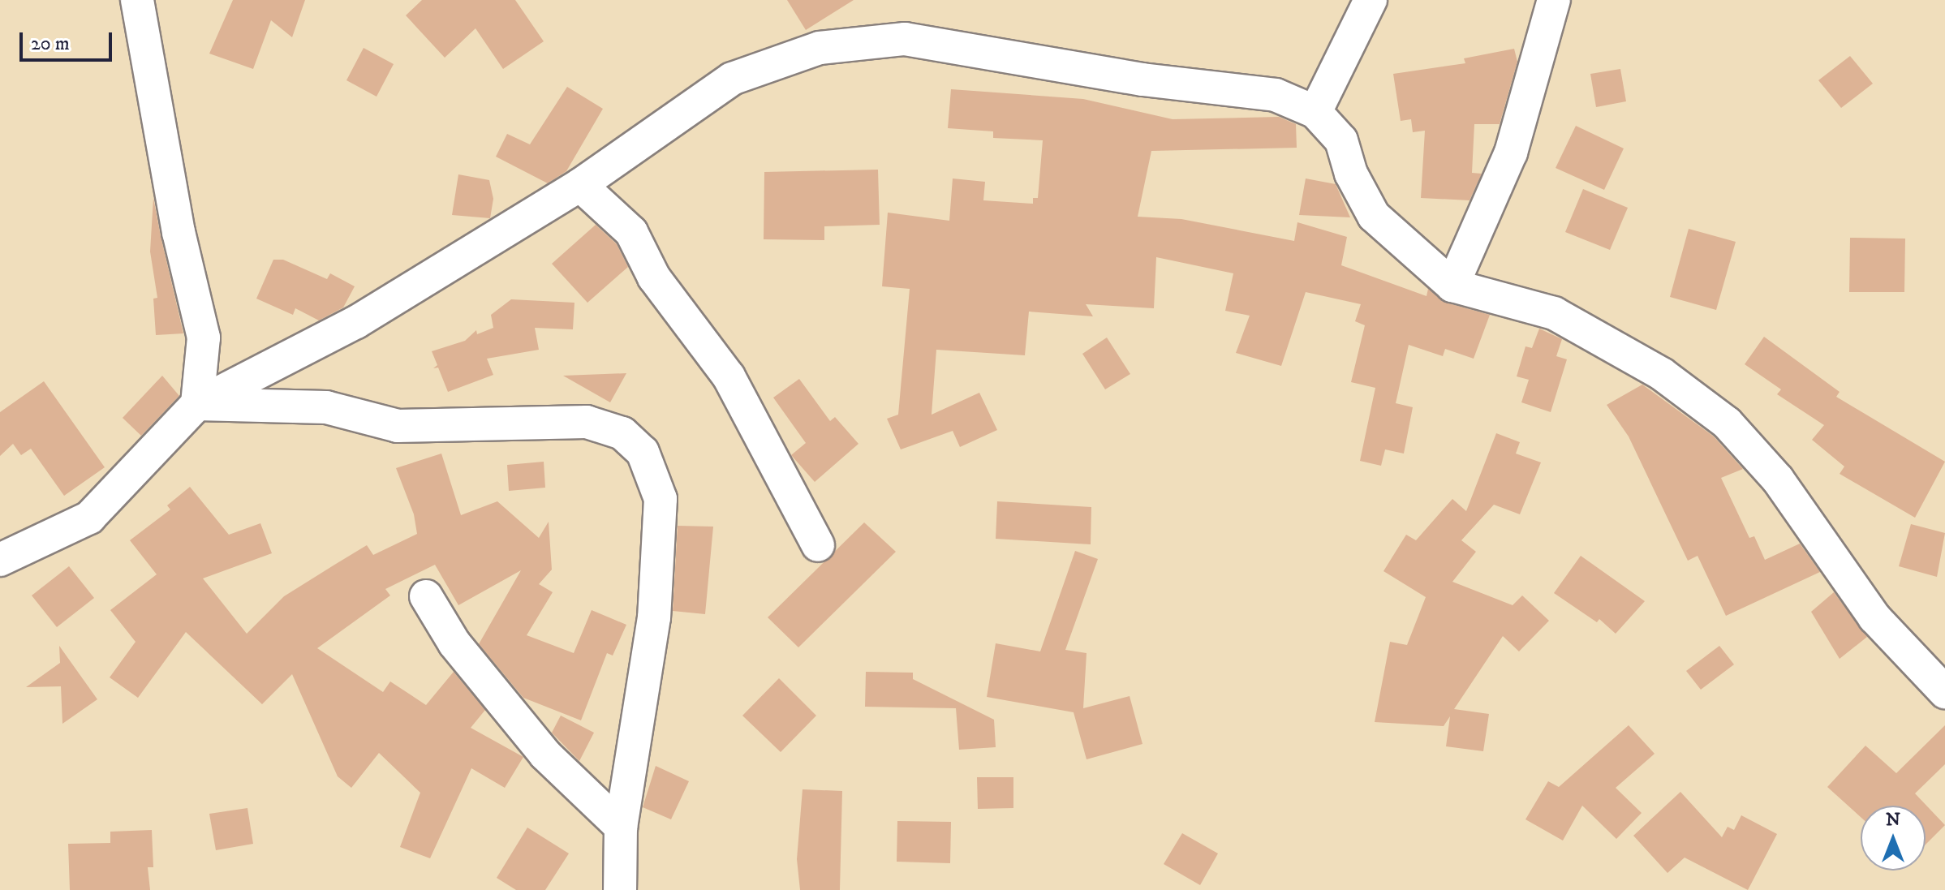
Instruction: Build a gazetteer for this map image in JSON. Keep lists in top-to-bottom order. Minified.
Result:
{"scale_bar":"20 m","north":"top"}
